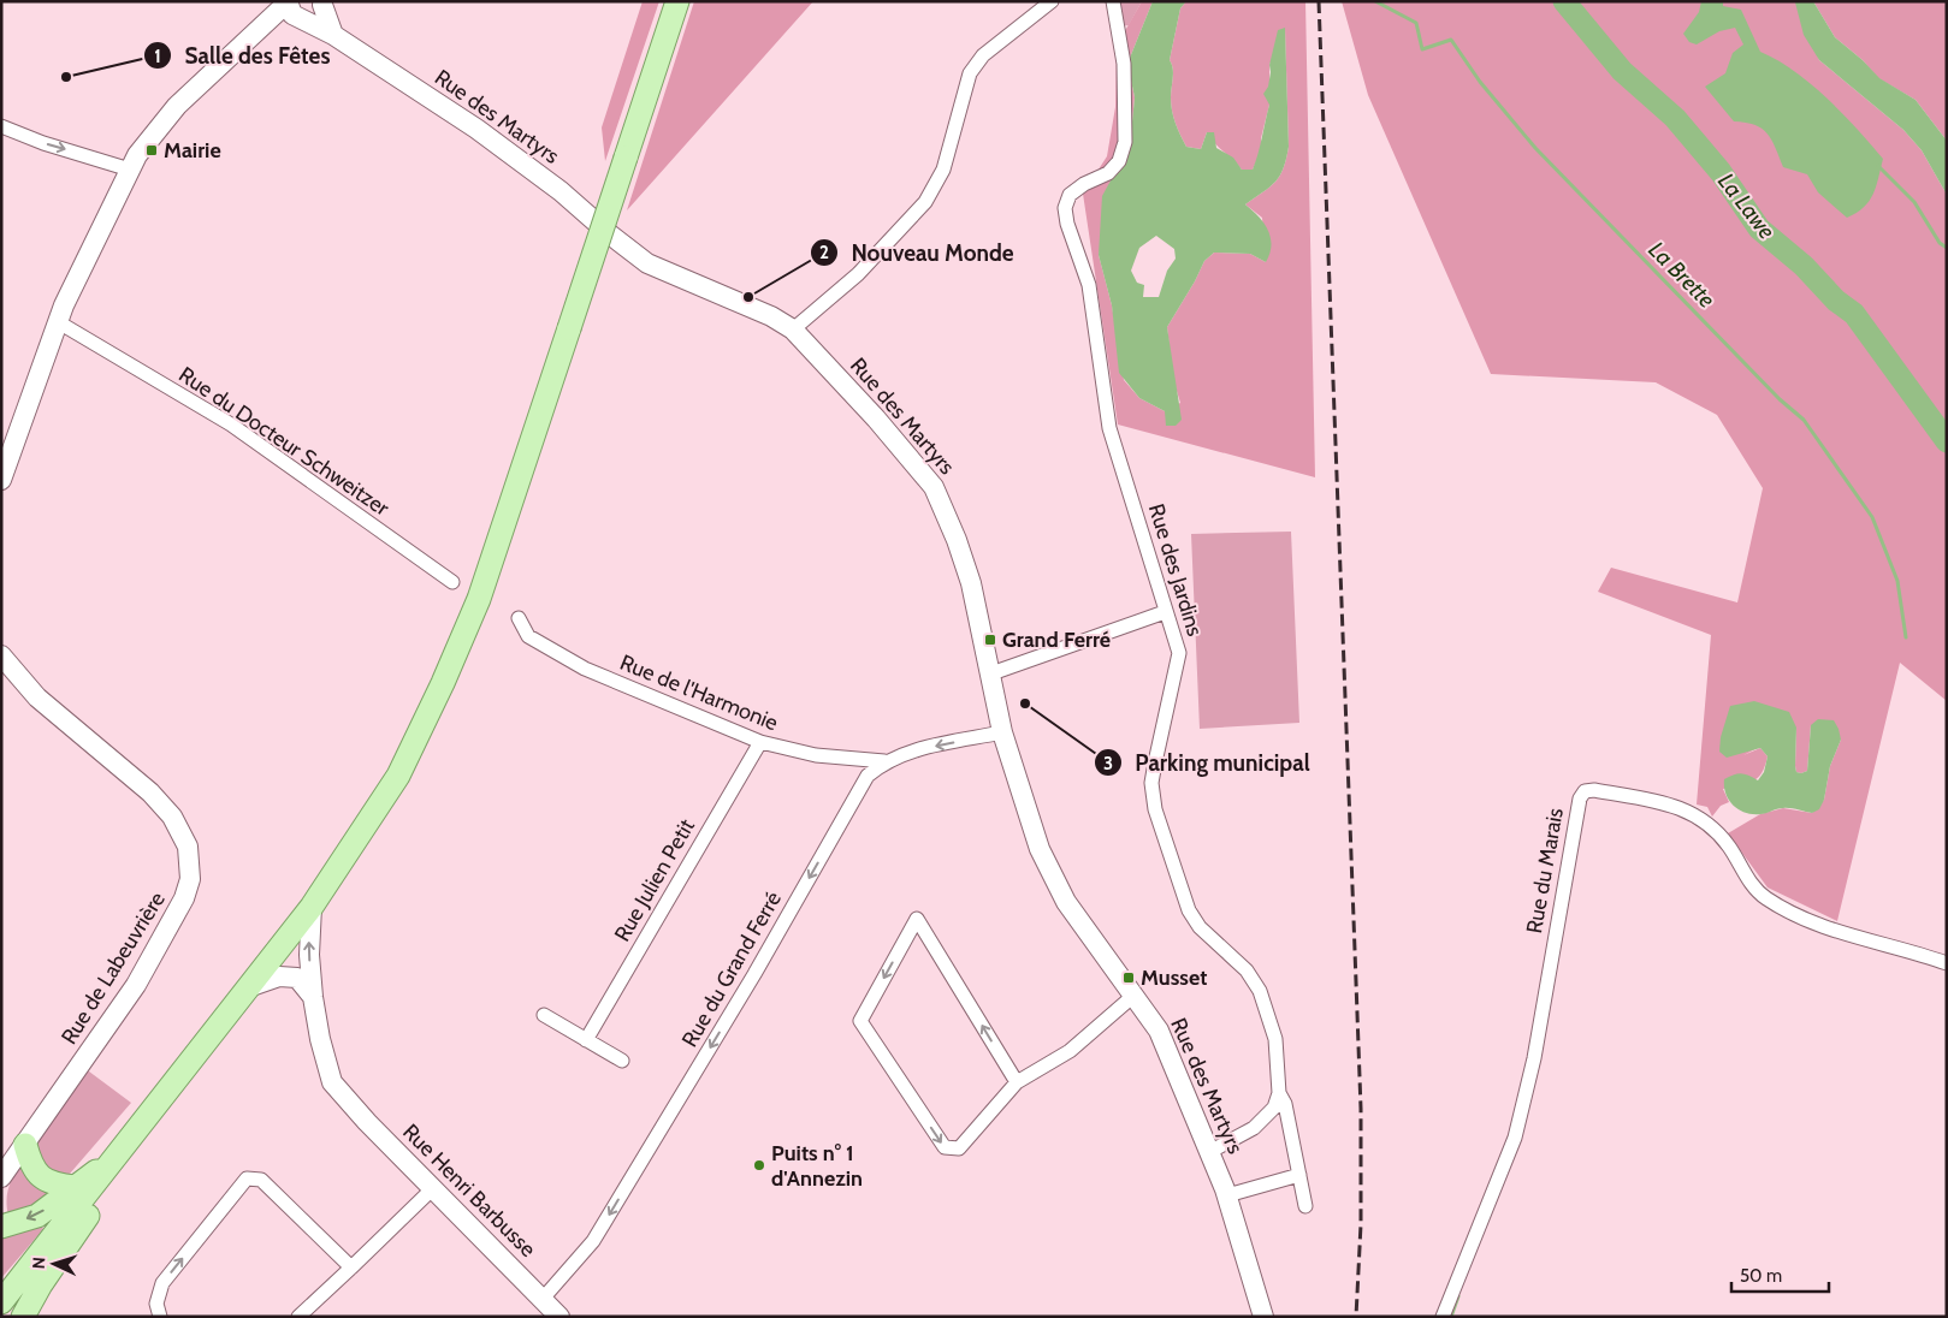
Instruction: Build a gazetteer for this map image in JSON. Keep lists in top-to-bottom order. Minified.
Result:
{"streets":{"street":["Rue des Martyrs","Rue du Docteur Schweitzer","Rue des Jardins","Rue de l'Harmonie","Rue du Marais","Rue Julien Petit","Rue de Labeuvrière","Rue du Grand Ferré","Rue Henri Barbusse"]},"crossings":[["Rue des Martyrs","Rue des Jardins"],["Rue des Martyrs","Rue du Grand Ferré"],["Rue de l'Harmonie","Rue Julien Petit"],["Rue de l'Harmonie","Rue du Grand Ferré"],["Rue du Grand Ferré","Rue Henri Barbusse"]],"one_way":["Rue du Grand Ferré"],"water":["La Lawe","La Brette"],"places":{"other":["Salle des Fêtes","Nouveau Monde","Parking municipal","Puits n° 1 d'Annezin"],"transit":["Mairie","Grand Ferré","Musset"]},"scale_bar":"50 m","north":"left"}
